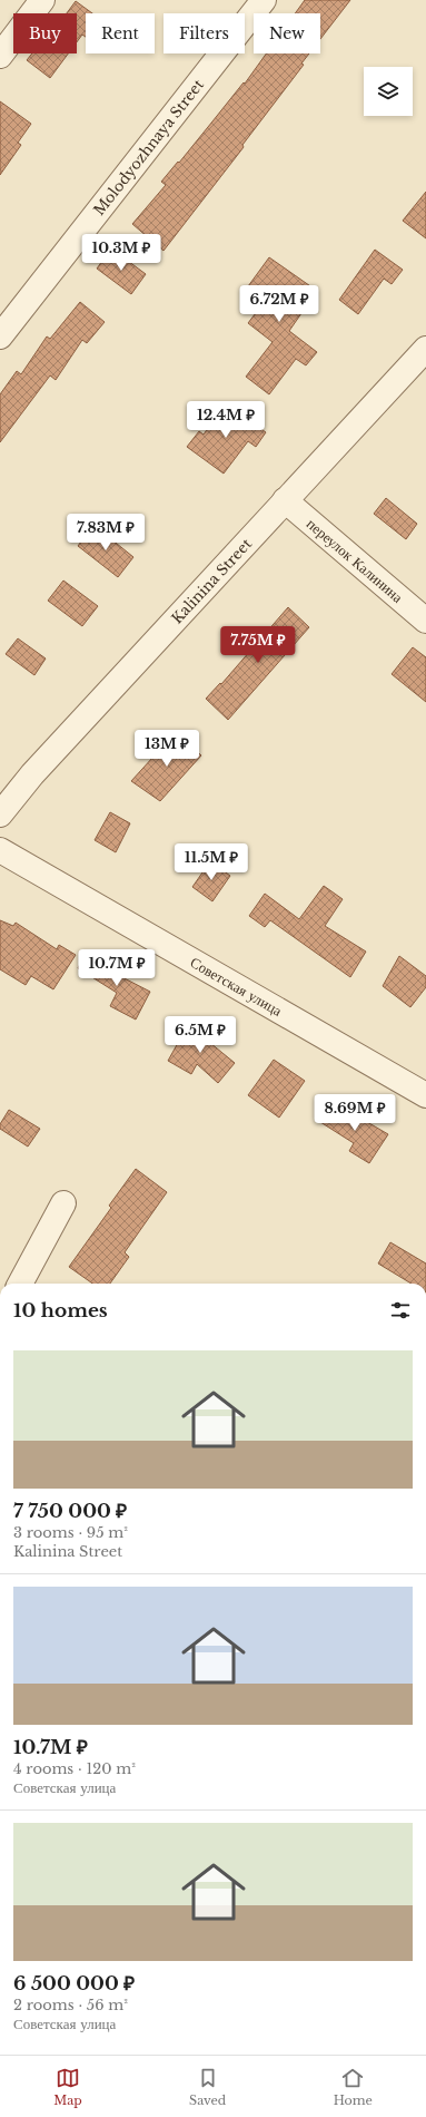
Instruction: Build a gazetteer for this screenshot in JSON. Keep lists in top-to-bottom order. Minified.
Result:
{"streets":{"street":["Molodyozhnaya Street","переулок Калинина","Kalinina Street","Советская улица"]},"crossings":[["переулок Калинина","Kalinina Street"]],"page":{"chip":["Buy","Rent","Filters","New"],"price":["10.3M ₽","6.72M ₽","12.4M ₽","7.83M ₽","7.75M ₽","13M ₽","11.5M ₽","10.7M ₽","6.5M ₽","8.69M ₽"],"heading":"10 homes","list":[{"name":"7 750 000 ₽","note":"3 rooms · 95 m² · Kalinina Street"},{"name":"10.7M ₽","note":"4 rooms · 120 m² · Советская улица"},{"name":"6 500 000 ₽","note":"2 rooms · 56 m² · Советская улица"}],"tabs":["Map","Saved","Home"]}}
